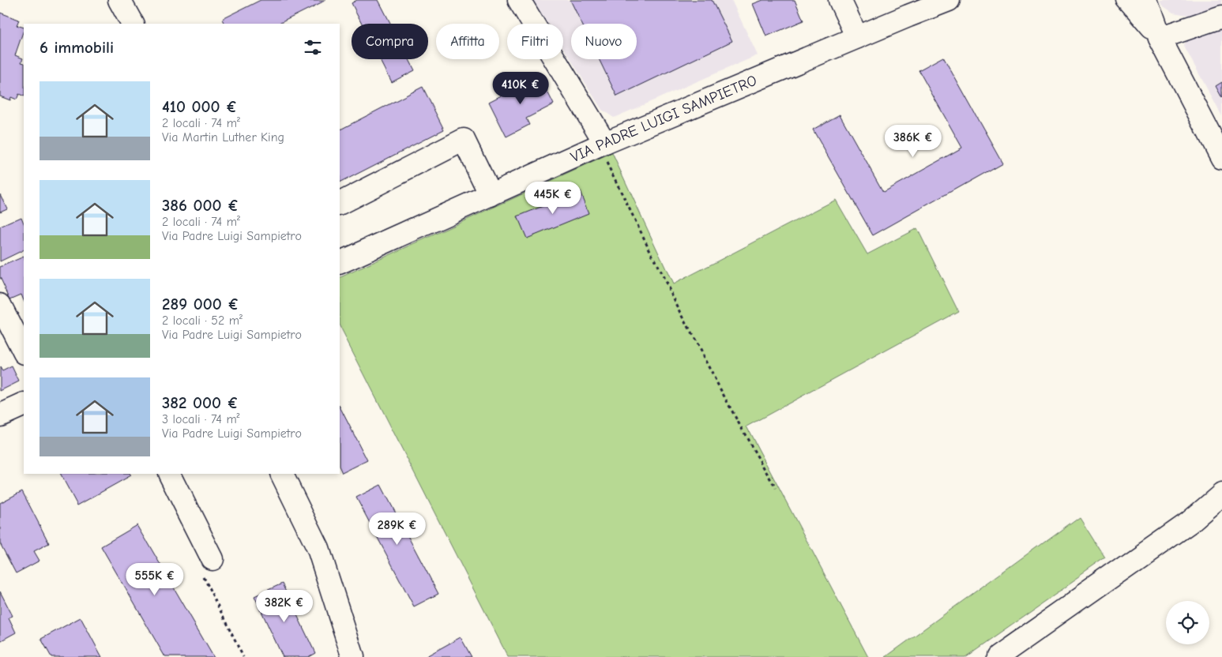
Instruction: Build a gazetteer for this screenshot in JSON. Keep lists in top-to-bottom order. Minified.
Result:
{"streets":{"street":["VIA PADRE LUIGI SAMPIETRO"]},"page":{"chip":["Compra","Affitta","Filtri","Nuovo"],"heading":"6 immobili","list":[{"name":"410 000 €","note":"2 locali · 74 m² · Via Martin Luther King"},{"name":"386 000 €","note":"2 locali · 74 m² · Via Padre Luigi Sampietro"},{"name":"289 000 €","note":"2 locali · 52 m² · Via Padre Luigi Sampietro"},{"name":"382 000 €","note":"3 locali · 74 m² · Via Padre Luigi Sampietro"}],"price":["410K €","386K €","445K €","289K €","555K €","382K €"]}}
